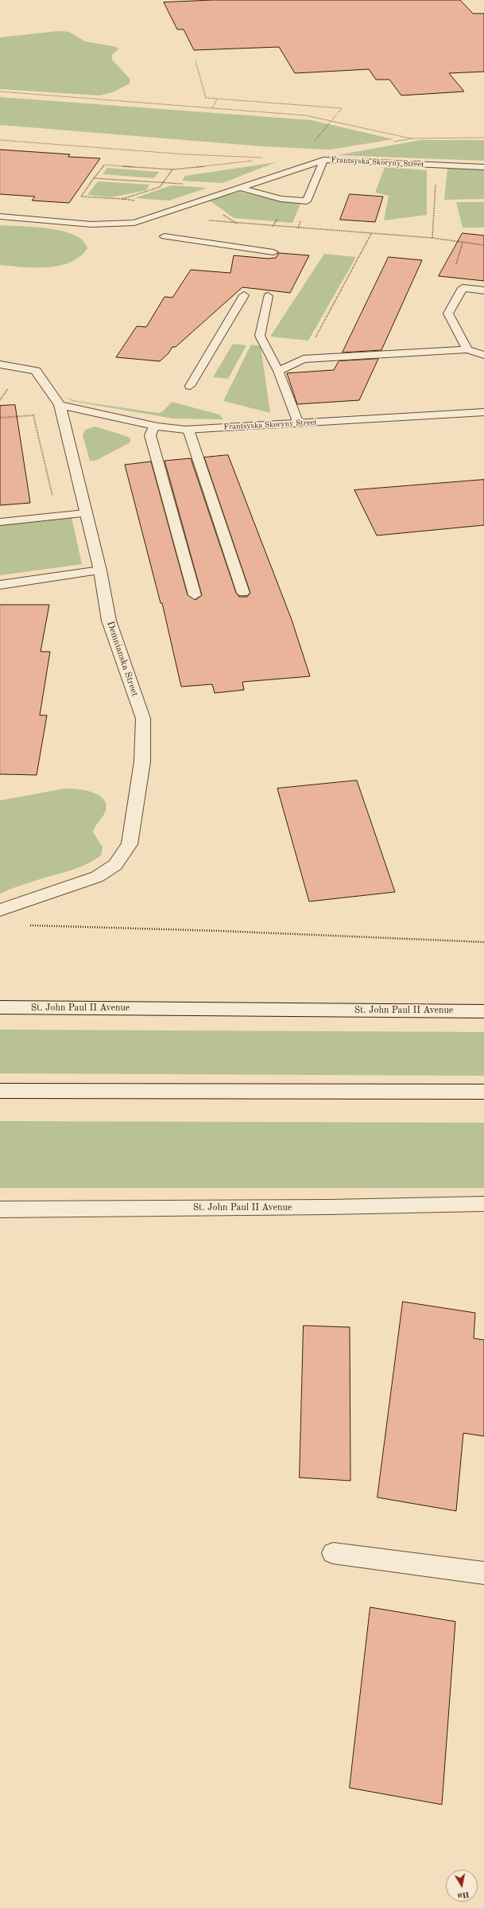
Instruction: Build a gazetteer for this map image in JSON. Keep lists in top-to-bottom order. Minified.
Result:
{"streets":{"street":["Frantsyska Skoryny Street","Demnianska Street","St. John Paul II Avenue"]},"crossings":[["Frantsyska Skoryny Street","Demnianska Street"]],"north":"bottom"}
